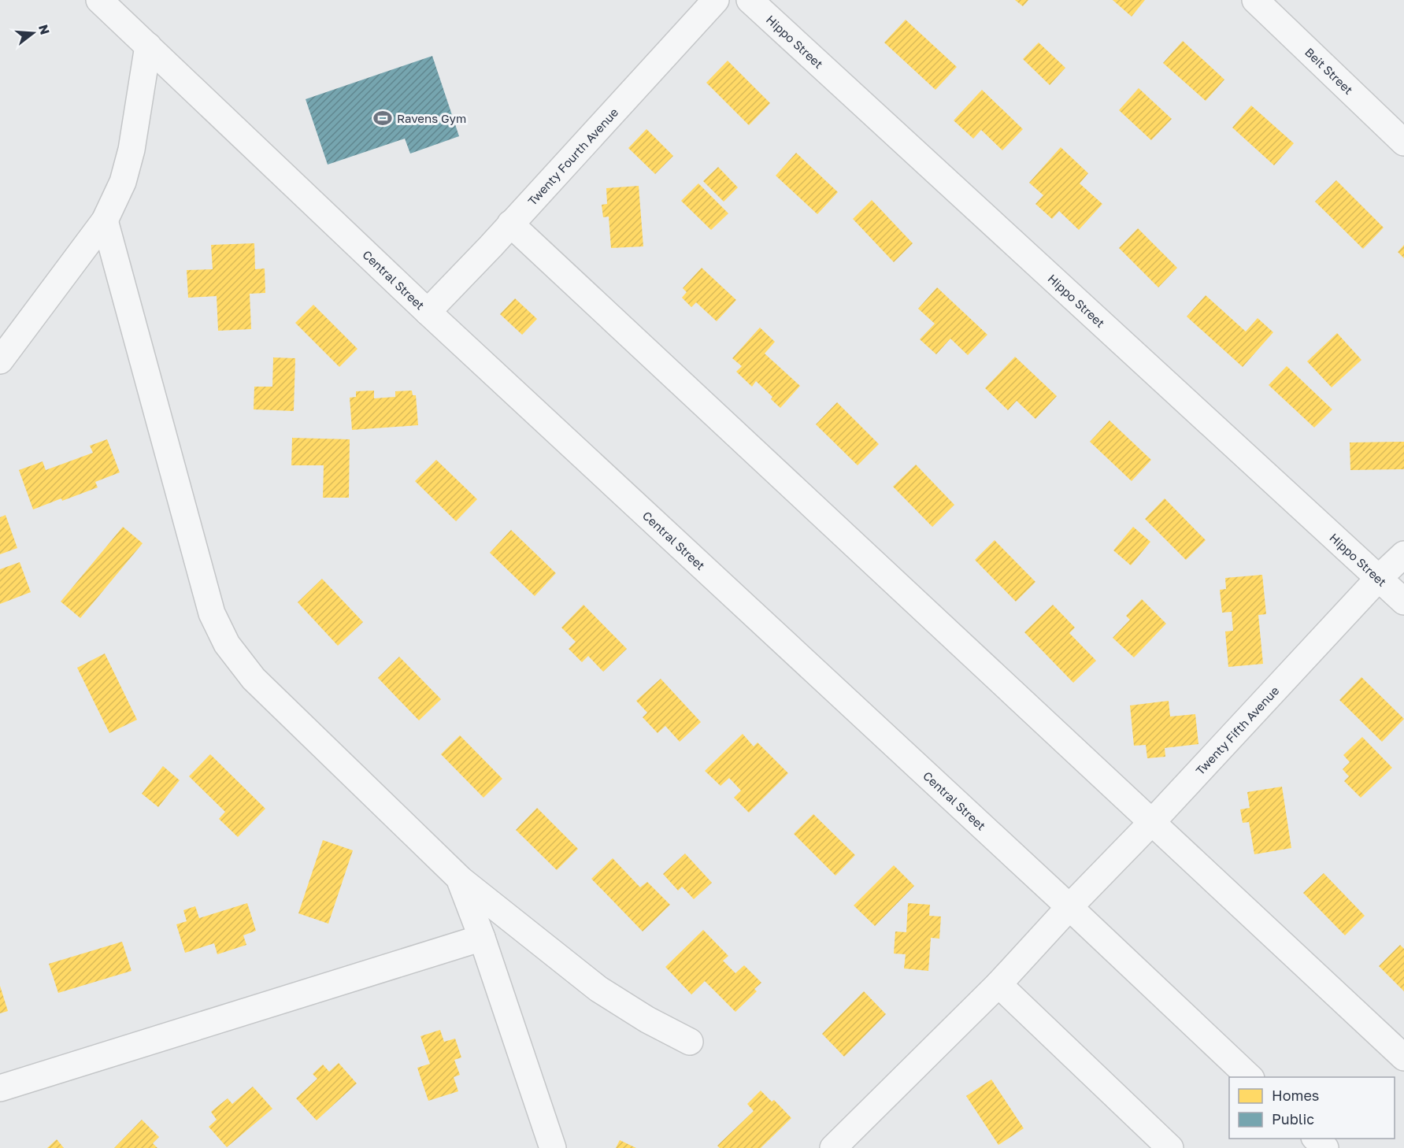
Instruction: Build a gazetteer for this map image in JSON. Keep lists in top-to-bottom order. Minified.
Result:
{"streets":{"street":["Hippo Street","Beit Street","Twenty Fourth Avenue","Central Street","Twenty Fifth Avenue"]},"crossings":[["Hippo Street","Twenty Fifth Avenue"],["Twenty Fourth Avenue","Central Street"],["Central Street","Twenty Fifth Avenue"]],"places":{"sports":["Ravens Gym"]},"legend":["Homes","Public"],"north":"right"}
